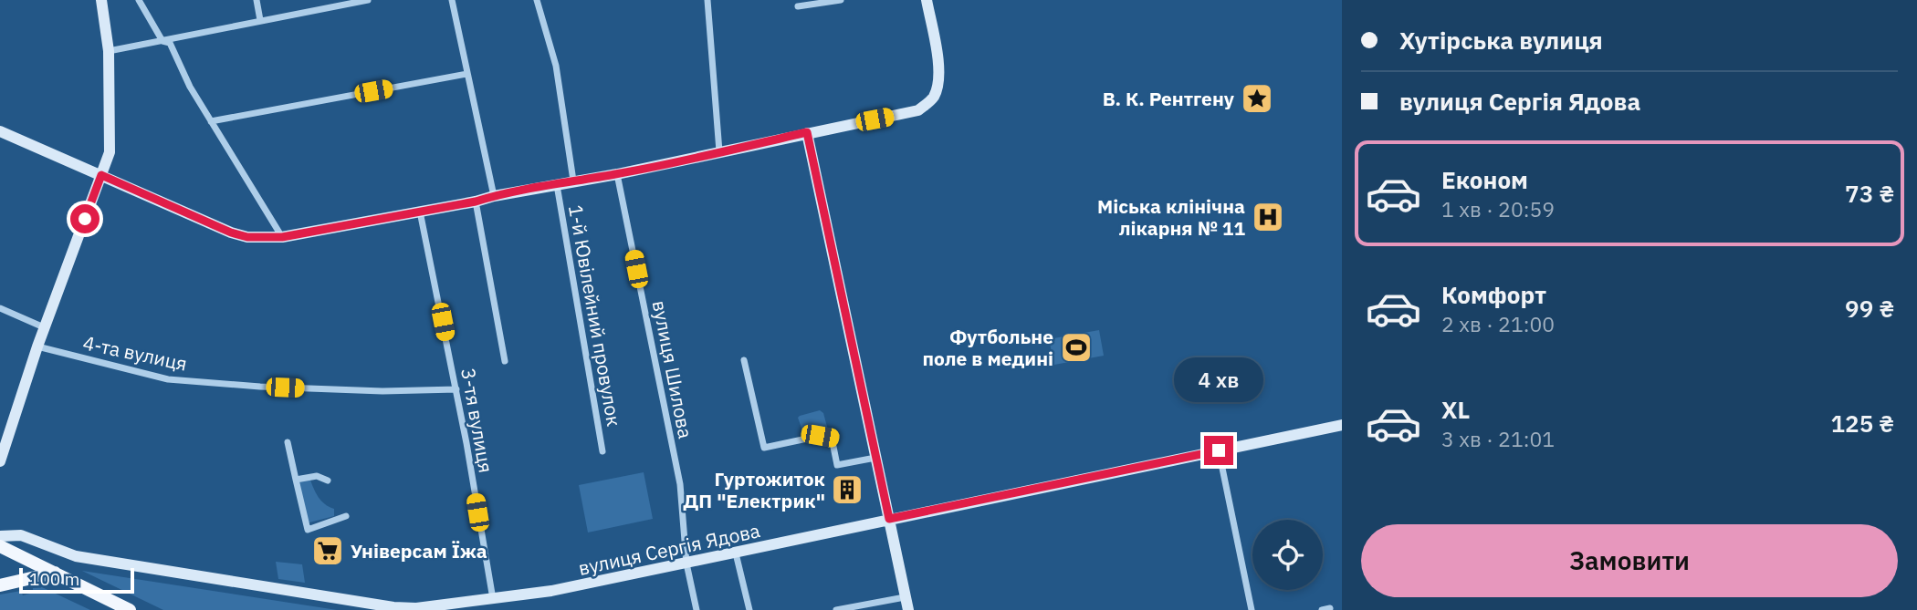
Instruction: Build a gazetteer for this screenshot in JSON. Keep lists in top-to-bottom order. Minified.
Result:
{"streets":{"street":["1-й Ювілейний провулок","4-та вулиця","вулиця Шилова","3-тя вулиця","вулиця Сергія Ядова"]},"crossings":[["4-та вулиця","3-тя вулиця"],["вулиця Шилова","вулиця Сергія Ядова"],["3-тя вулиця","вулиця Сергія Ядова"]],"places":{"place":["В. К. Рентгену"],"hospital":["Міська клінічна лікарня № 11"],"sports":["Футбольне поле в медині"],"building":["Гуртожиток ДП \"Електрик\""],"supermarket":["Універсам Їжа"]},"scale_bar":"100 m","page":{"banner":["Хутірська вулиця","вулиця Сергія Ядова"],"list":[{"name":"Економ","note":"1 хв · 20:59","value":"73 ₴"},{"name":"Комфорт","note":"2 хв · 21:00","value":"99 ₴"},{"name":"XL","note":"3 хв · 21:01","value":"125 ₴"}],"bubble":"4 хв","buttons":"Замовити","scale":"100 m"}}
